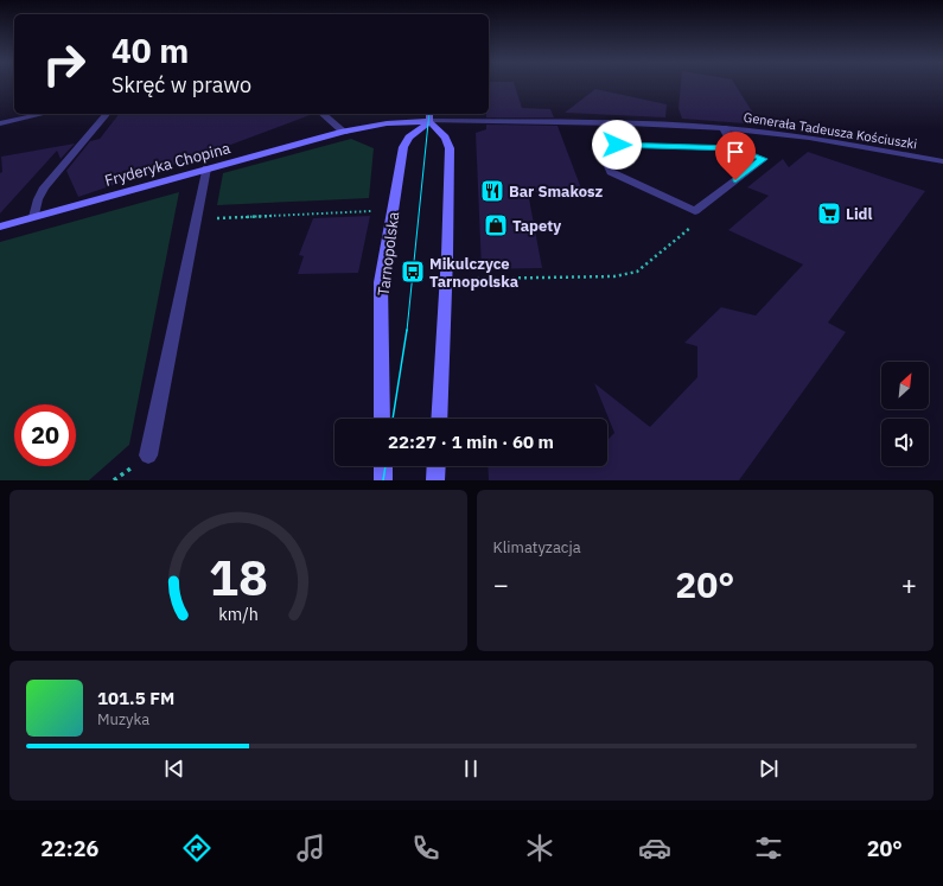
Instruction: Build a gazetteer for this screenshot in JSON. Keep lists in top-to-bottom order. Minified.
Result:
{"streets":{"main road":["Fryderyka Chopina","Tarnopolska"],"street":["Generała Tadeusza Kościuszki"]},"crossings":[["Generała Tadeusza Kościuszki","Fryderyka Chopina"],["Generała Tadeusza Kościuszki","Tarnopolska"],["Fryderyka Chopina","Tarnopolska"]],"places":{"restaurant":["Bar Smakosz"],"supermarket":["Lidl"],"shop":["Tapety"],"bus stop":["Mikulczyce Tarnopolska"]},"north":"top right","page":{"turn":["40 m","Skręć w prawo"],"limit":"20","trip":"22:27 · 1 min · 60 m","tile":"Klimatyzacja","heat":["−","20°","+"],"song":["101.5 FM","Muzyka"],"tabs":["22:26","20°"],"gauge":["18","km/h"]}}
